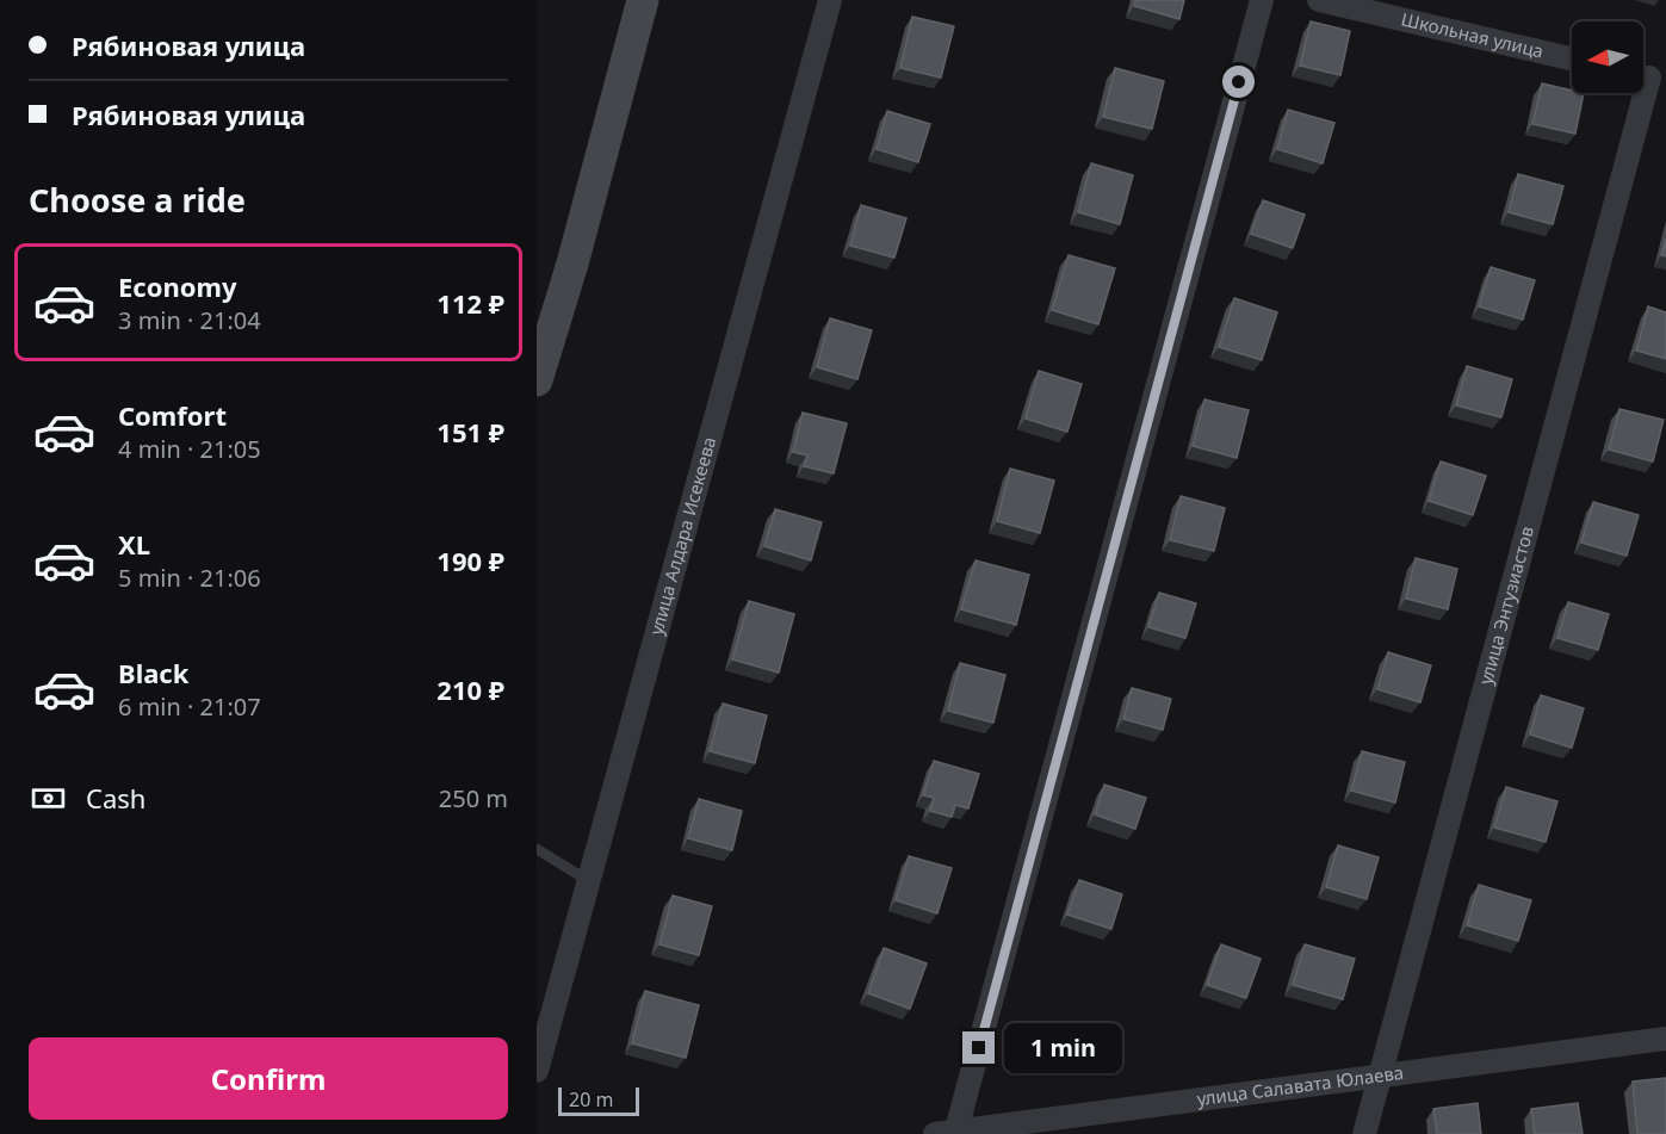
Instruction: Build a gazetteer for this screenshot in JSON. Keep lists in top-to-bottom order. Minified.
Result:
{"streets":{"street":["Школьная улица","улица Алдара Исекеева","улица Энтузиастов","улица Салавата Юлаева"]},"crossings":[["улица Энтузиастов","улица Салавата Юлаева"]],"scale_bar":"20 m","north":"left","page":{"banner":["Рябиновая улица","Рябиновая улица"],"heading":"Choose a ride","list":[{"name":"Economy","note":"3 min · 21:04","value":"112 ₽"},{"name":"Comfort","note":"4 min · 21:05","value":"151 ₽"},{"name":"XL","note":"5 min · 21:06","value":"190 ₽"},{"name":"Black","note":"6 min · 21:07","value":"210 ₽"}],"pay":["Cash","250 m"],"buttons":"Confirm","bubble":"1 min","scale":"20 m"}}
